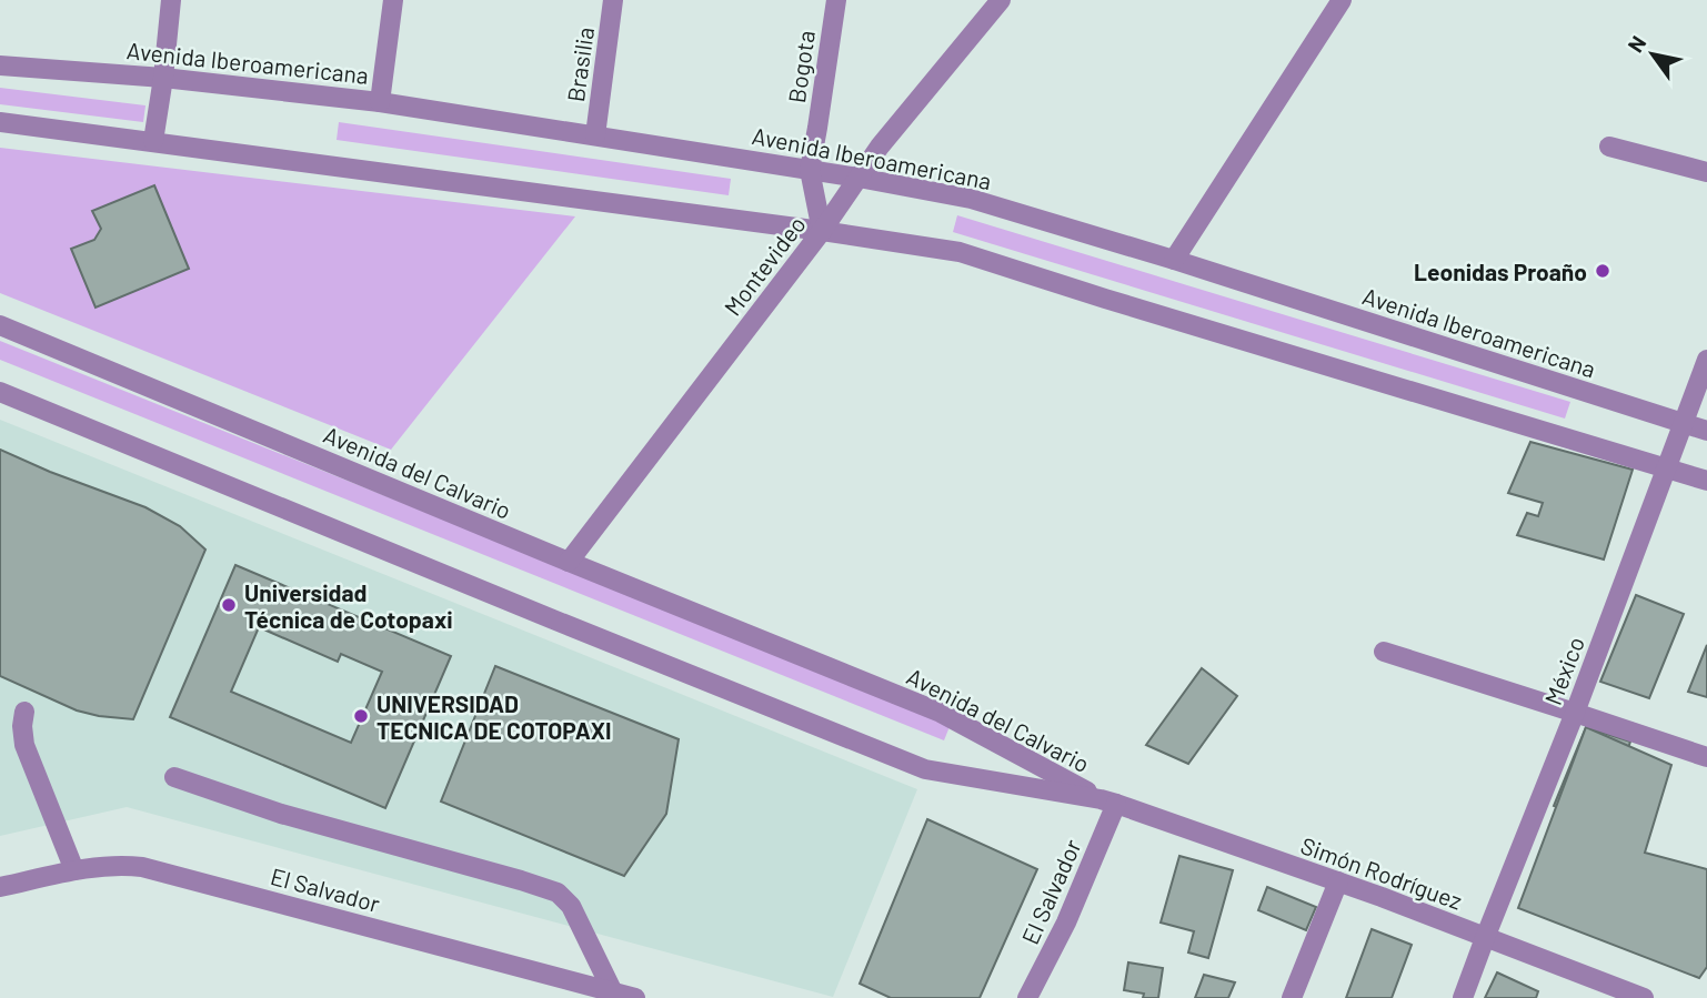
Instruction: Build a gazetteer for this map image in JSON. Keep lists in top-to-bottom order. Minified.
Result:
{"streets":{"street":["Avenida Iberoamericana","Brasilia","Bogota","Montevideo","Avenida del Calvario","México","Simón Rodríguez","El Salvador"]},"crossings":[["Avenida Iberoamericana","Brasilia"],["Avenida Iberoamericana","Bogota"],["Avenida Iberoamericana","Montevideo"],["Avenida Iberoamericana","México"],["Bogota","Montevideo"],["Montevideo","Avenida del Calvario"],["Avenida del Calvario","Simón Rodríguez"],["Avenida del Calvario","El Salvador"],["México","Simón Rodríguez"],["Simón Rodríguez","El Salvador"]],"places":["Leonidas Proaño","Universidad Técnica de Cotopaxi","UNIVERSIDAD TECNICA DE COTOPAXI"],"north":"top left"}
